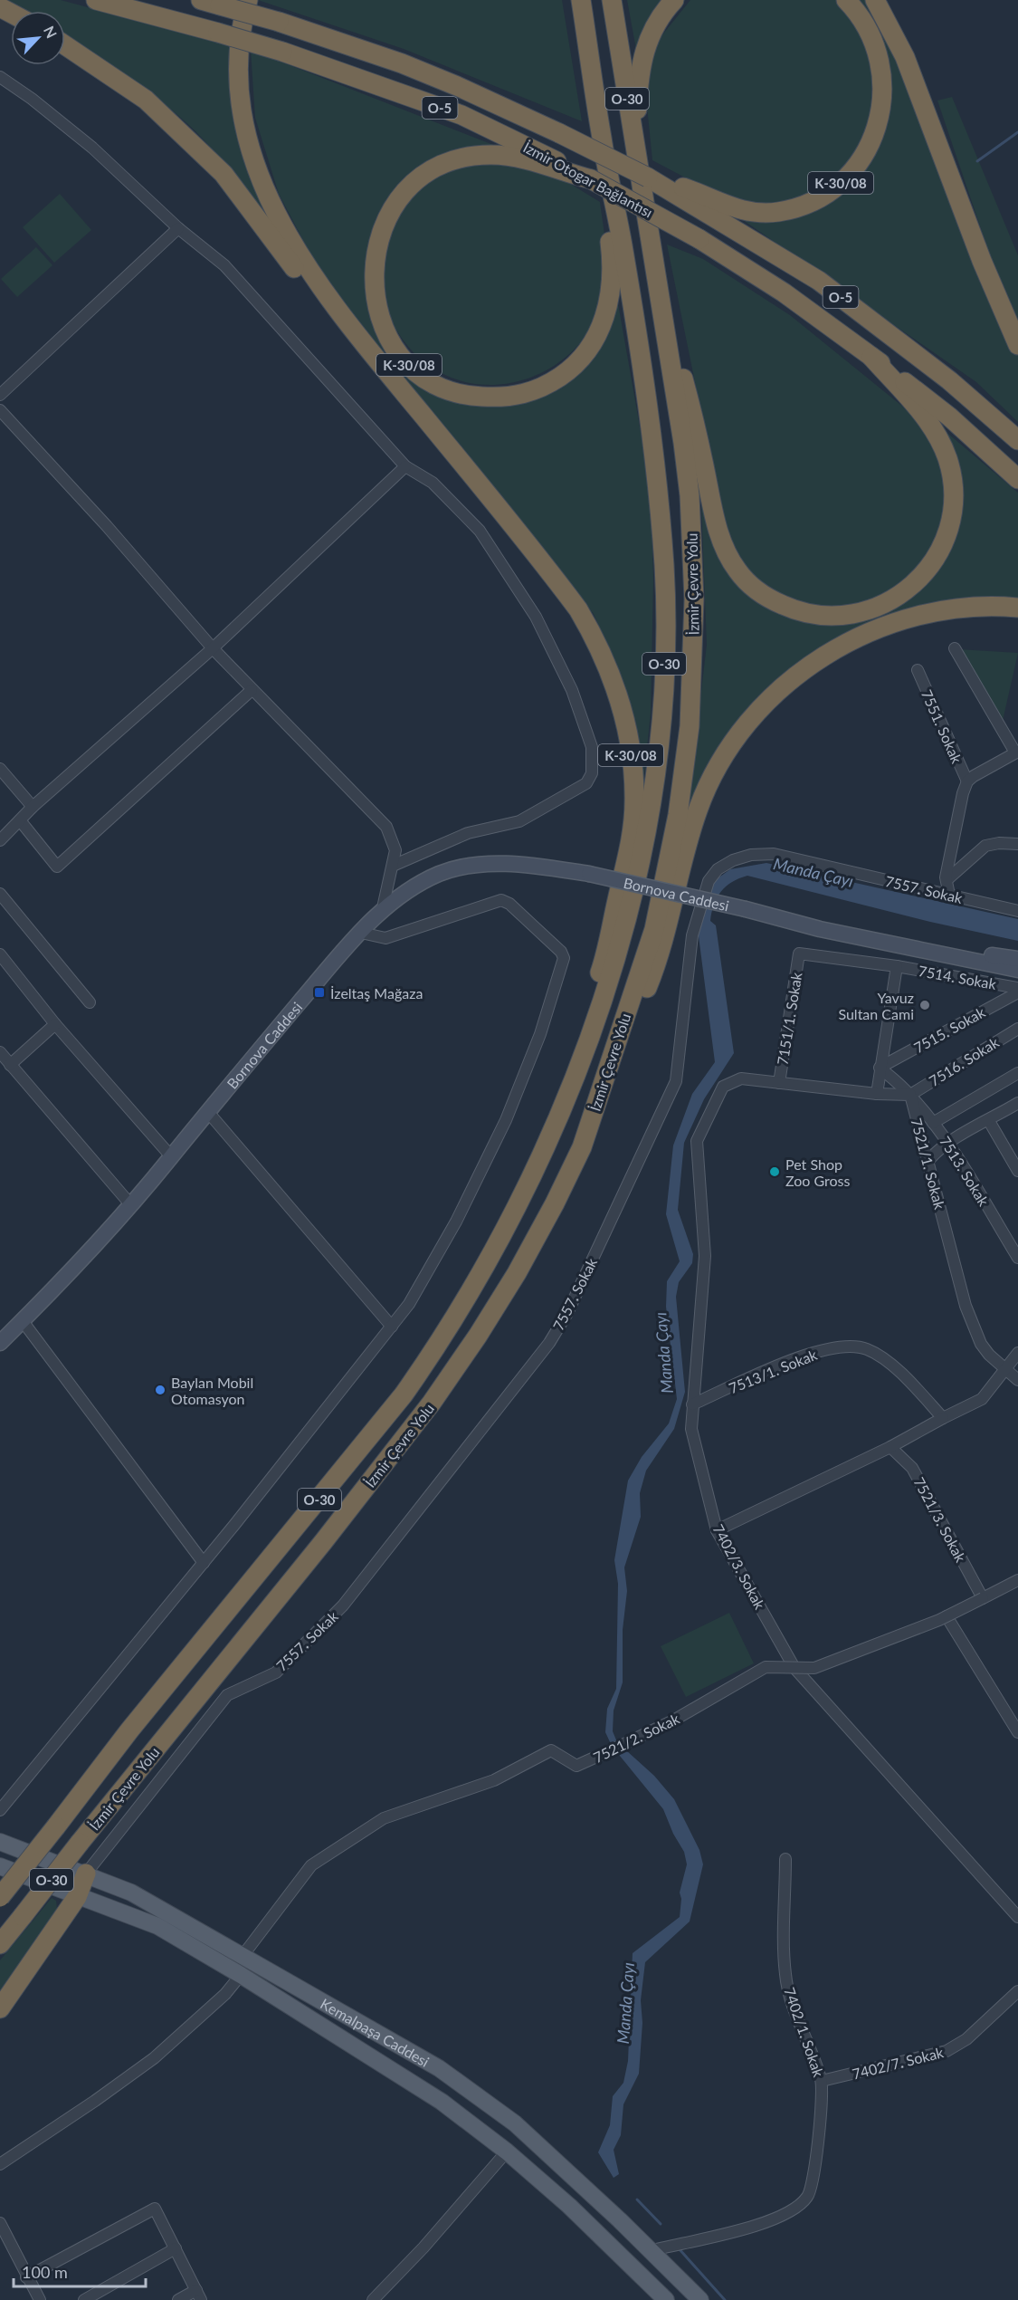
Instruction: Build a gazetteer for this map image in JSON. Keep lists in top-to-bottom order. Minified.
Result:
{"streets":{"highway":["O-30","O-5","İzmir Otogar Bağlantısı","K-30/08","İzmir Çevre Yolu"],"main road":["Bornova Caddesi","Kemalpaşa Caddesi"],"street":["7551. Sokak","7557. Sokak","7514. Sokak","7151/1. Sokak","7515. Sokak","7516. Sokak","7521/1. Sokak","7513. Sokak","7513/1. Sokak","7521/3. Sokak","7402/3. Sokak","7521/2. Sokak","7402/1. Sokak","7402/7. Sokak"]},"crossings":[["İzmir Otogar Bağlantısı","K-30/08"],["K-30/08","İzmir Çevre Yolu"],["7557. Sokak","Kemalpaşa Caddesi"],["7514. Sokak","7151/1. Sokak"],["7151/1. Sokak","7402/3. Sokak"],["7515. Sokak","7513. Sokak"],["7516. Sokak","7521/1. Sokak"],["7516. Sokak","7513. Sokak"],["7521/1. Sokak","7513. Sokak"],["7513/1. Sokak","7402/3. Sokak"],["7521/3. Sokak","7521/2. Sokak"],["7402/3. Sokak","7521/2. Sokak"],["7521/2. Sokak","Kemalpaşa Caddesi"],["Kemalpaşa Caddesi","7402/1. Sokak"],["7402/1. Sokak","7402/7. Sokak"]],"water":["Manda Çayı"],"places":{"transit":["İzeltaş Mağaza"],"other":["Yavuz Sultan Cami","Pet Shop Zoo Gross","Baylan Mobil Otomasyon"]},"scale_bar":"100 m","north":"top right"}
